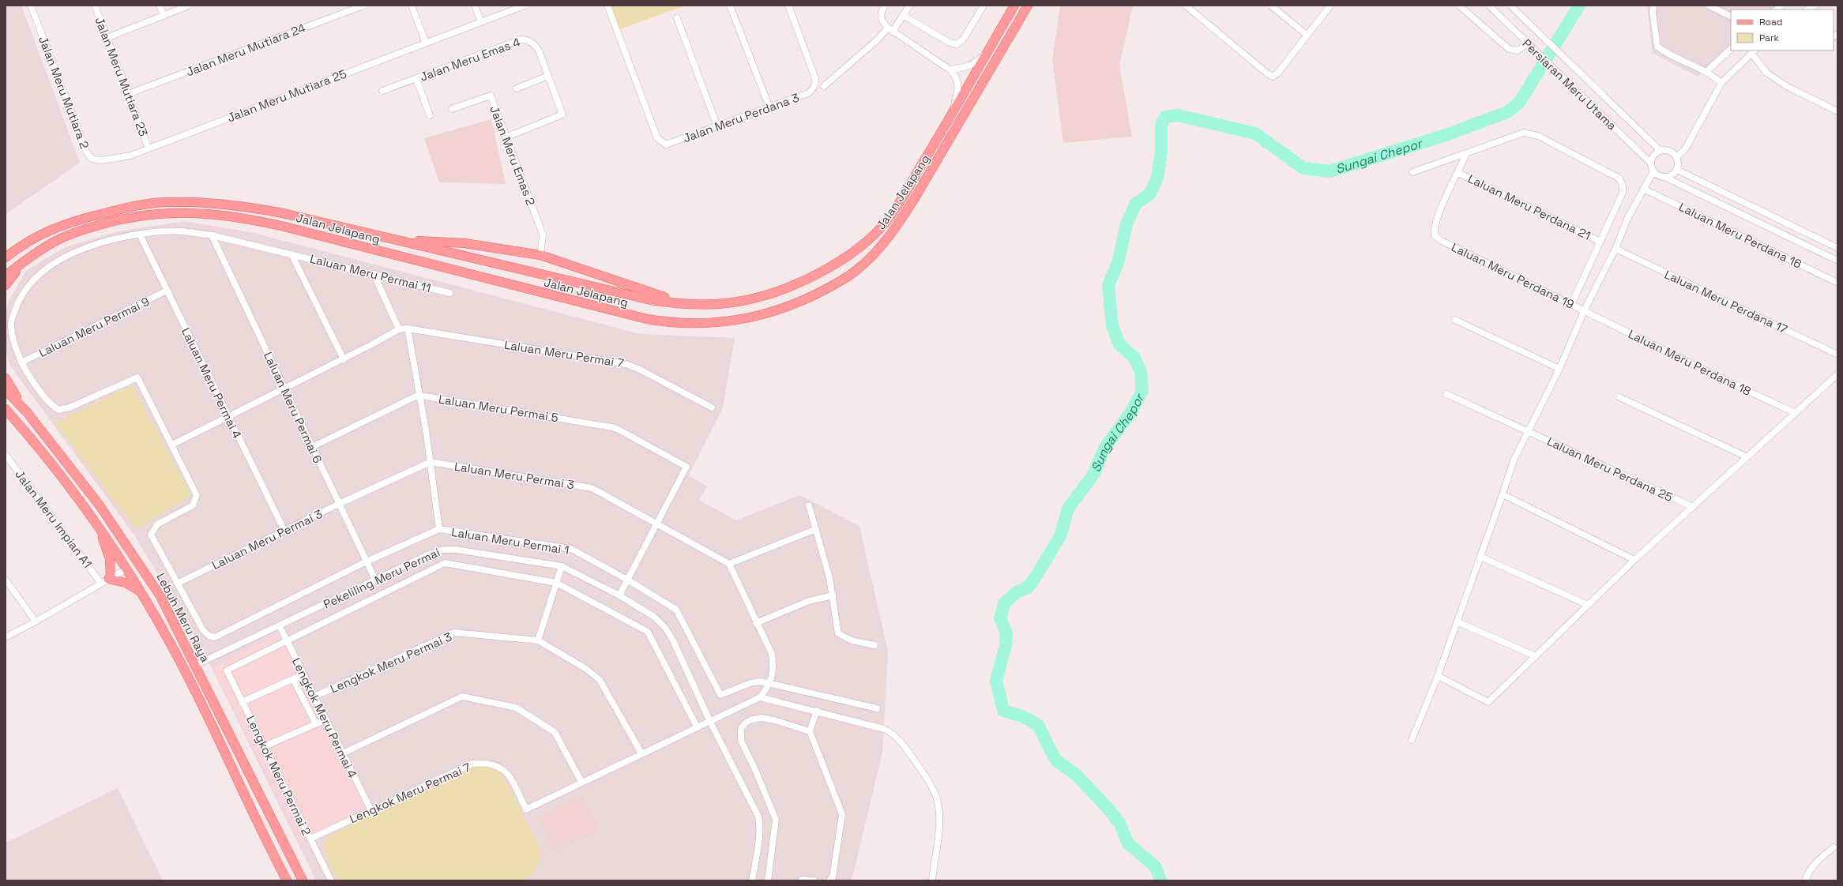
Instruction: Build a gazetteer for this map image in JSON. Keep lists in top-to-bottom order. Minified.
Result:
{"streets":{"main road":["Jalan Jelapang","Lebuh Meru Raya"],"street":["Jalan Meru Mutiara 24","Jalan Meru Emas 4","Jalan Meru Mutiara 23","Persiaran Meru Utama","Jalan Meru Mutiara 2","Jalan Meru Mutiara 25","Jalan Meru Perdana 3","Jalan Meru Emas 2","Laluan Meru Perdana 21","Laluan Meru Perdana 16","Laluan Meru Permai 11","Laluan Meru Perdana 19","Laluan Meru Perdana 17","Laluan Meru Permai 9","Laluan Meru Permai 7","Laluan Meru Perdana 18","Laluan Meru Permai 4","Laluan Meru Permai 6","Laluan Meru Permai 5","Laluan Meru Perdana 25","Laluan Meru Permai 3","Jalan Meru Impian A1","Laluan Meru Permai 1","Pekeliling Meru Permai","Lengkok Meru Permai 3","Lengkok Meru Permai 4","Lengkok Meru Permai 2","Lengkok Meru Permai 7"]},"crossings":[["Jalan Meru Mutiara 24","Jalan Meru Mutiara 23"],["Jalan Meru Emas 4","Jalan Meru Emas 2"],["Jalan Meru Mutiara 23","Jalan Meru Mutiara 2"],["Jalan Meru Mutiara 23","Jalan Meru Mutiara 25"],["Jalan Meru Mutiara 2","Jalan Meru Mutiara 25"],["Laluan Meru Perdana 21","Laluan Meru Perdana 19"],["Laluan Meru Permai 11","Laluan Meru Permai 9"],["Laluan Meru Permai 11","Laluan Meru Permai 4"],["Laluan Meru Permai 11","Laluan Meru Permai 6"],["Laluan Meru Perdana 19","Laluan Meru Perdana 18"],["Laluan Meru Permai 9","Laluan Meru Permai 4"],["Laluan Meru Permai 4","Laluan Meru Permai 3"],["Laluan Meru Permai 6","Laluan Meru Permai 3"],["Laluan Meru Permai 6","Laluan Meru Permai 1"],["Laluan Meru Permai 6","Pekeliling Meru Permai"],["Laluan Meru Permai 5","Laluan Meru Permai 3"],["Laluan Meru Permai 3","Laluan Meru Permai 1"],["Pekeliling Meru Permai","Lebuh Meru Raya"],["Pekeliling Meru Permai","Lengkok Meru Permai 4"],["Lengkok Meru Permai 3","Lengkok Meru Permai 4"],["Lengkok Meru Permai 4","Lengkok Meru Permai 2"],["Lengkok Meru Permai 4","Lengkok Meru Permai 7"],["Lengkok Meru Permai 2","Lengkok Meru Permai 7"]],"water":["Sungai Chepor"],"legend":["Road","Park"]}
